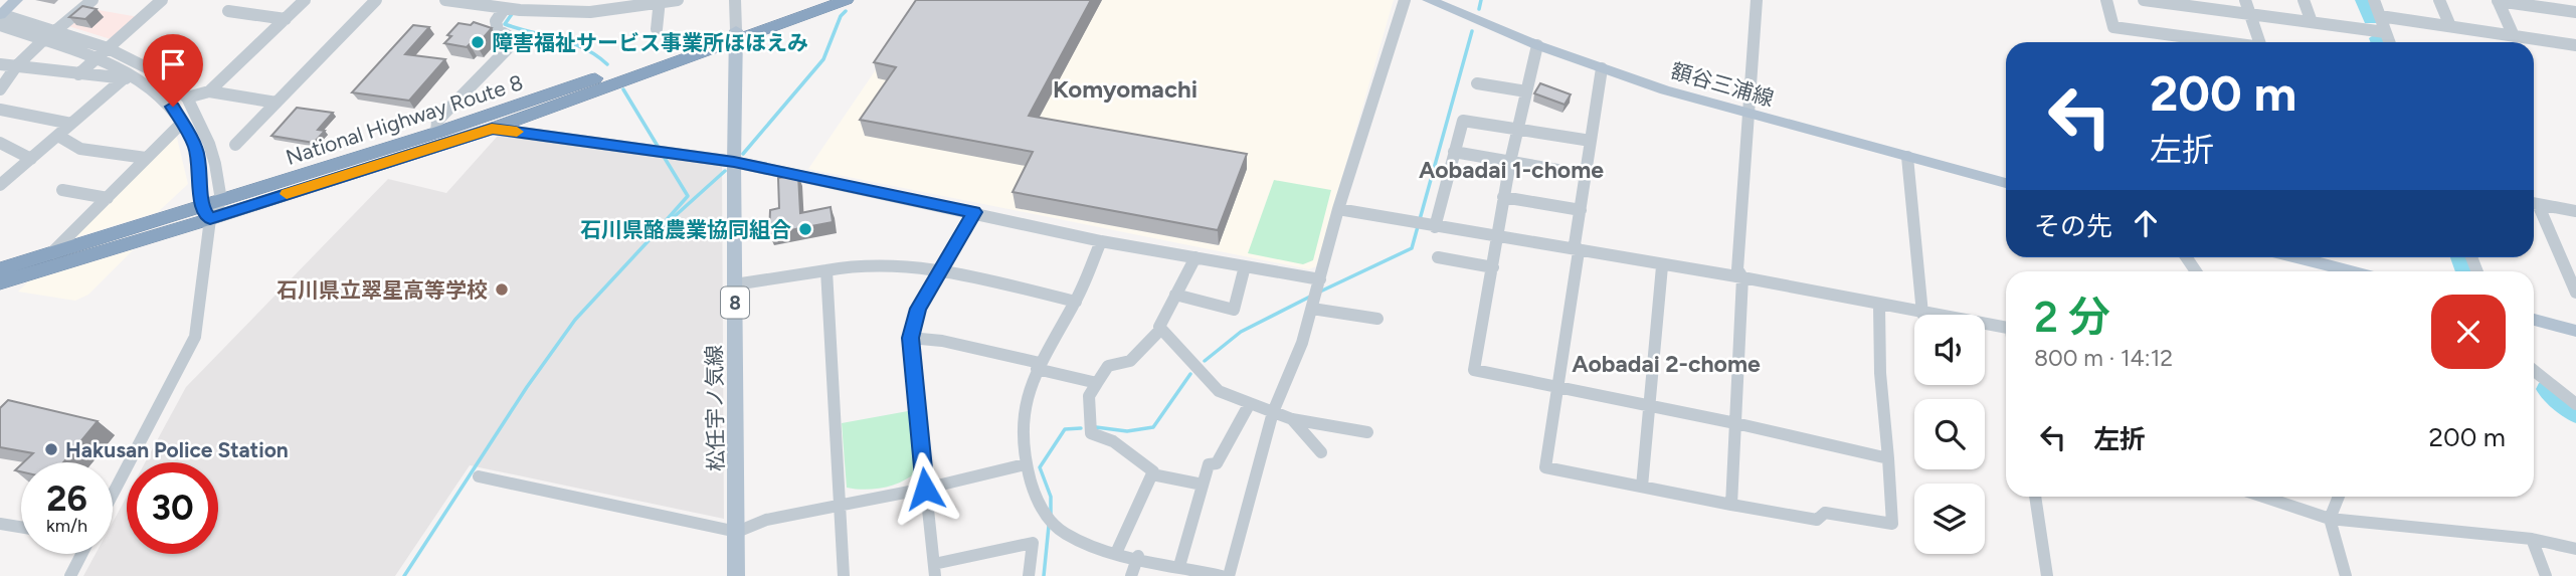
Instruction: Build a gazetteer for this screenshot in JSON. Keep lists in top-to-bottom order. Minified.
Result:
{"streets":{"highway":["National Highway Route 8"],"main road":["額谷三浦線","8","松任宇ノ気線"]},"crossings":[["National Highway Route 8","松任宇ノ気線"]],"districts":["Komyomachi","Aobadai 1-chome","Aobadai 2-chome"],"places":["障害福祉サービス事業所ほほえみ","石川県酪農業協同組合","石川県立翠星高等学校","Hakusan Police Station"],"page":{"turn":["200 m","左折"],"then":"その先","heading":["2 分","800 m · 14:12"],"list":[{"name":"左折","value":"200 m"}],"speed":"26 km/h","limit":"30"}}
